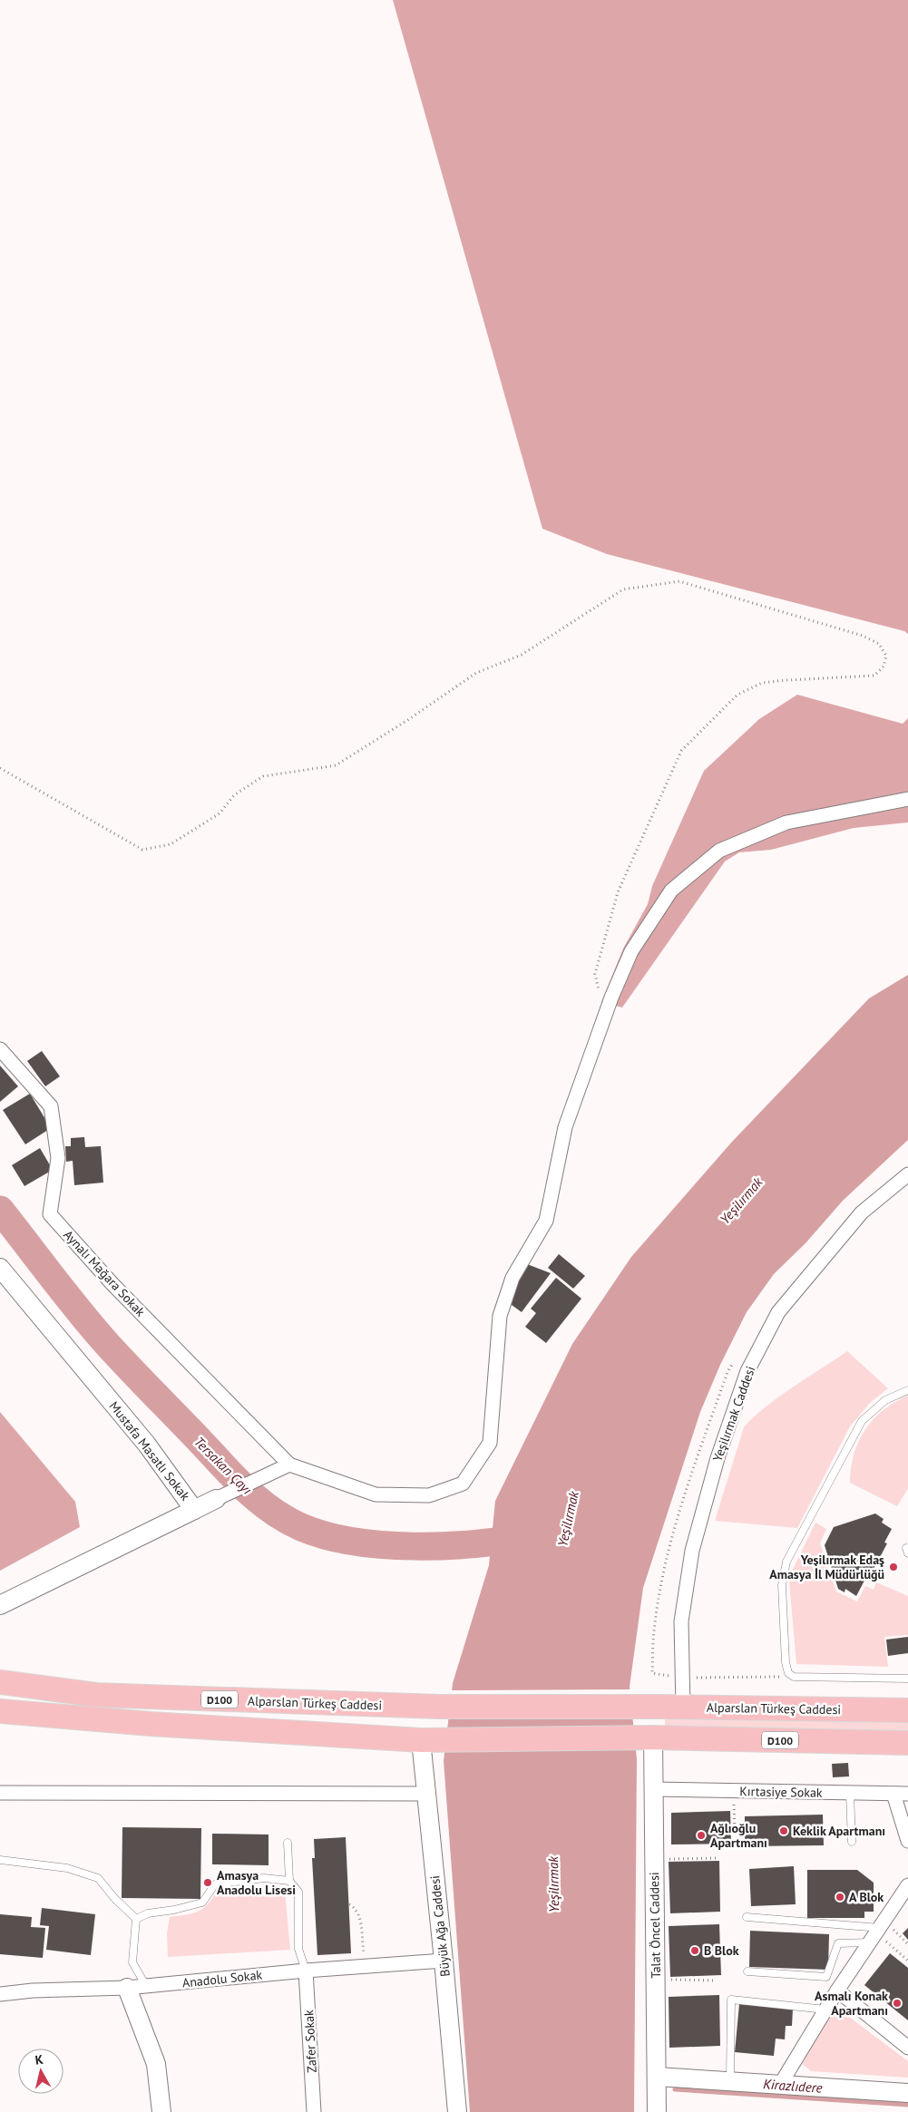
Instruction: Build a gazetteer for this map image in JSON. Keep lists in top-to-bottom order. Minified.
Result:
{"streets":{"highway":["D100","Alparslan Türkeş Caddesi"],"street":["Aynalı Mağara Sokak","Yeşilırmak Caddesi","Mustafa Masatlı Sokak","Kırtasiye Sokak","Talat Öncel Caddesi","Büyük Ağa Caddesi","Anadolu Sokak","Zafer Sokak"]},"crossings":[["Yeşilırmak Caddesi","Alparslan Türkeş Caddesi"],["D100","Talat Öncel Caddesi"],["D100","Büyük Ağa Caddesi"],["Kırtasiye Sokak","Talat Öncel Caddesi"],["Büyük Ağa Caddesi","Anadolu Sokak"],["Anadolu Sokak","Zafer Sokak"]],"water":["Yeşilırmak","Tersakan Çayı","Kirazlıdere"],"places":["Yeşilırmak Edaş Amasya İl Müdürlüğü","Keklik Apartmanı","Ağlıoğlu Apartmanı","Amasya Anadolu Lisesi","A Blok","B Blok","Asmalı Konak Apartmanı"],"north":"top"}
